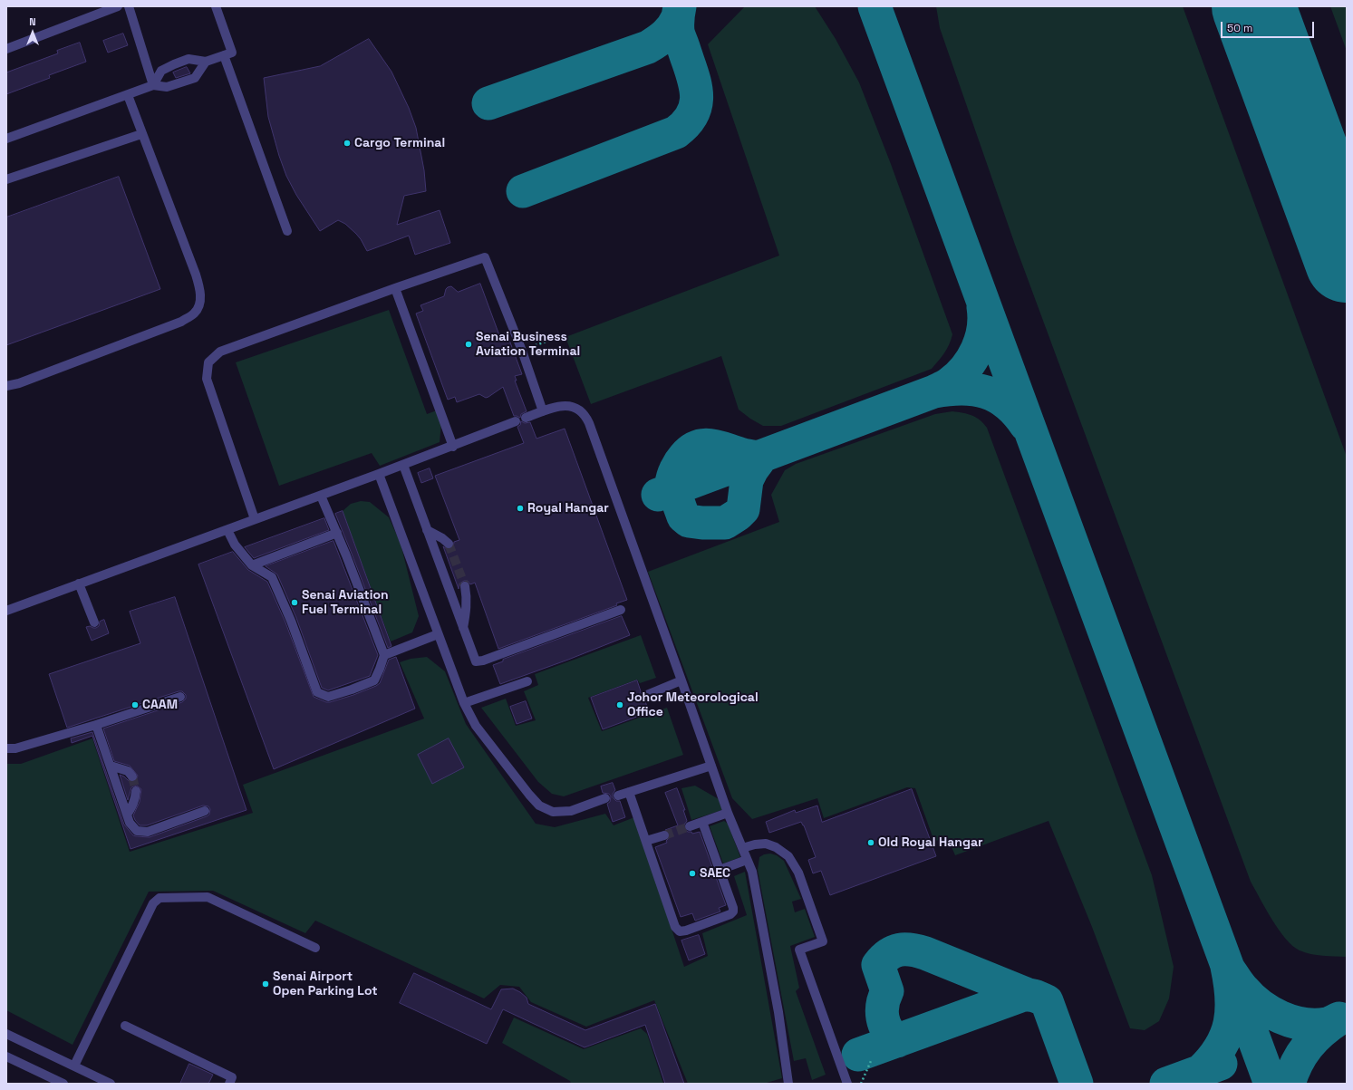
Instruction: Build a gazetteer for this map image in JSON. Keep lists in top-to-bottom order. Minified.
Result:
{"places":["Cargo Terminal","Senai Business Aviation Terminal","Royal Hangar","Senai Aviation Fuel Terminal","CAAM","Johor Meteorological Office","Old Royal Hangar","SAEC","Senai Airport Open Parking Lot"],"scale_bar":"50 m","north":"top"}
